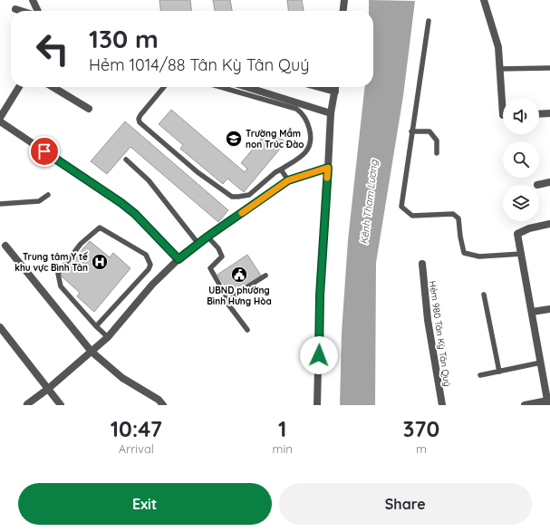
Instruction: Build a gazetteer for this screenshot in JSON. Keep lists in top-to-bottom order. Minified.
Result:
{"streets":{"street":["Hẻm 980 Tân Kỳ Tân Quý"]},"water":["Kênh Tham Lương"],"places":{"school or university":["Trường Mầm non Trúc Đào"],"hospital":["Trung tâm Y tế khu vực Bình Tân"],"public building":["UBND phường Bình Hưng Hòa"]},"page":{"turn":["130 m","Hẻm 1014/88 Tân Kỳ Tân Quý"],"eta":["10:47","Arrival","1","min","370","m"],"buttons":["Exit","Share"]}}
